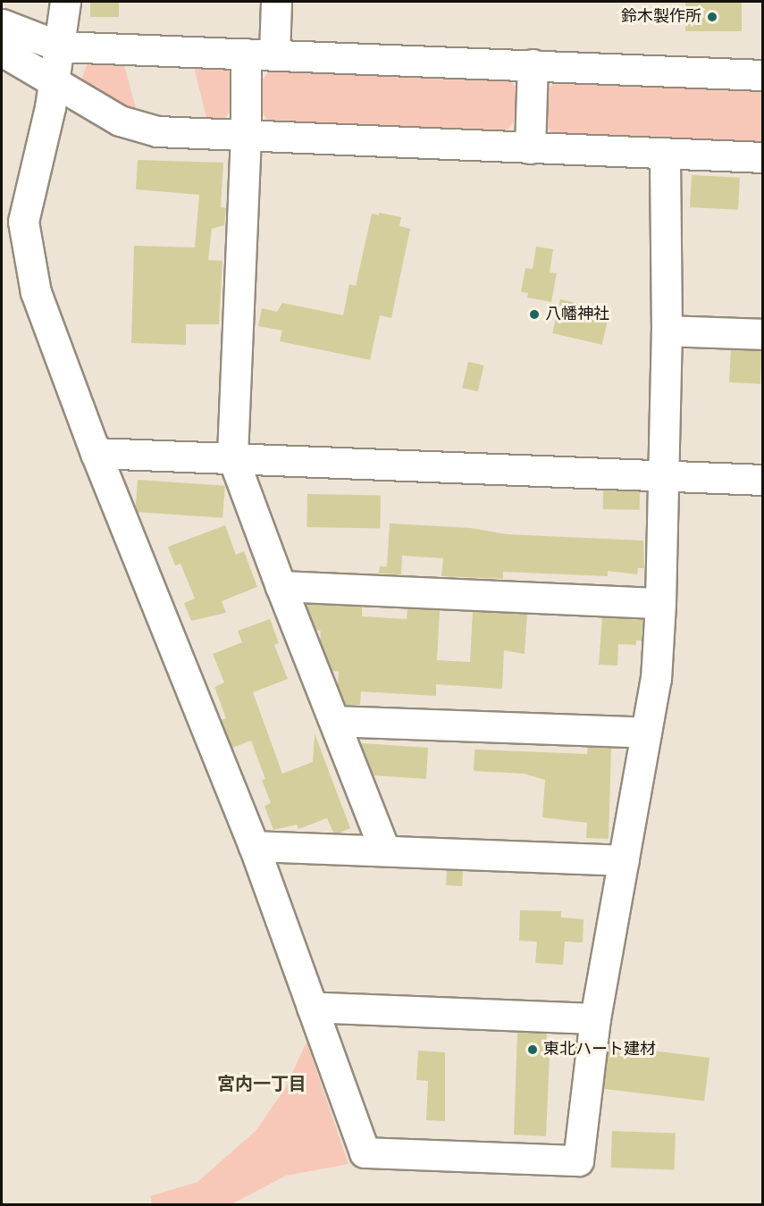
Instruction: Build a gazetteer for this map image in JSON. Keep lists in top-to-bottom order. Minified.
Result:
{"districts":["宮内一丁目"],"places":["鈴木製作所","八幡神社","東北ハート建材"]}
